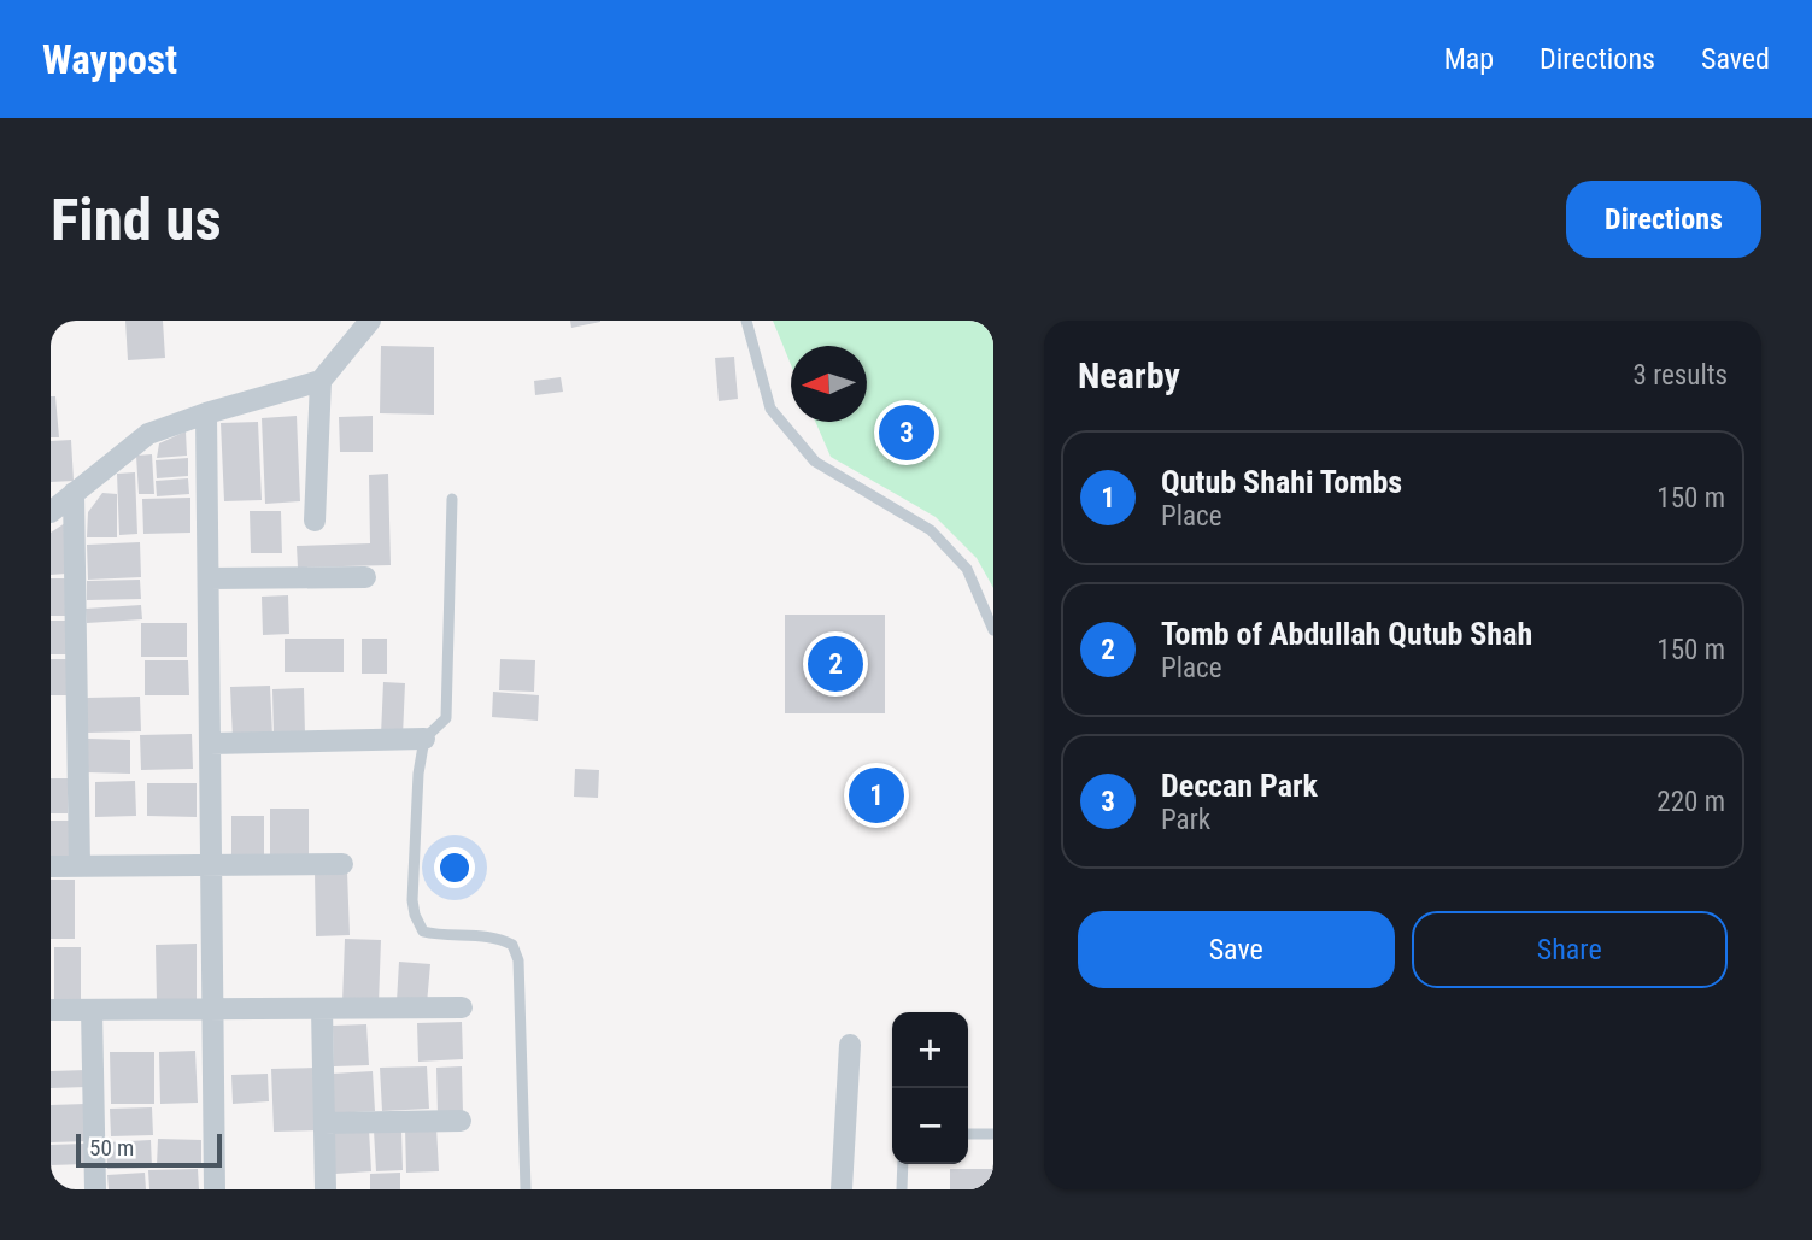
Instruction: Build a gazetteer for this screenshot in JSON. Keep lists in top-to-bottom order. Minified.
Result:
{"scale_bar":"50 m","north":"left","page":{"header":"Waypost","nav":["Map","Directions","Saved"],"buttons":["Directions",["Save","Share"]],"title":"Find us","heading":["Nearby","3 results"],"pins":["3","2","1"],"list":[{"mark":"1","name":"Qutub Shahi Tombs","note":"Place","value":"150 m"},{"mark":"2","name":"Tomb of Abdullah Qutub Shah","note":"Place","value":"150 m"},{"mark":"3","name":"Deccan Park","note":"Park","value":"220 m"}],"map_buttons":["+","−"],"scale":"50 m"}}
